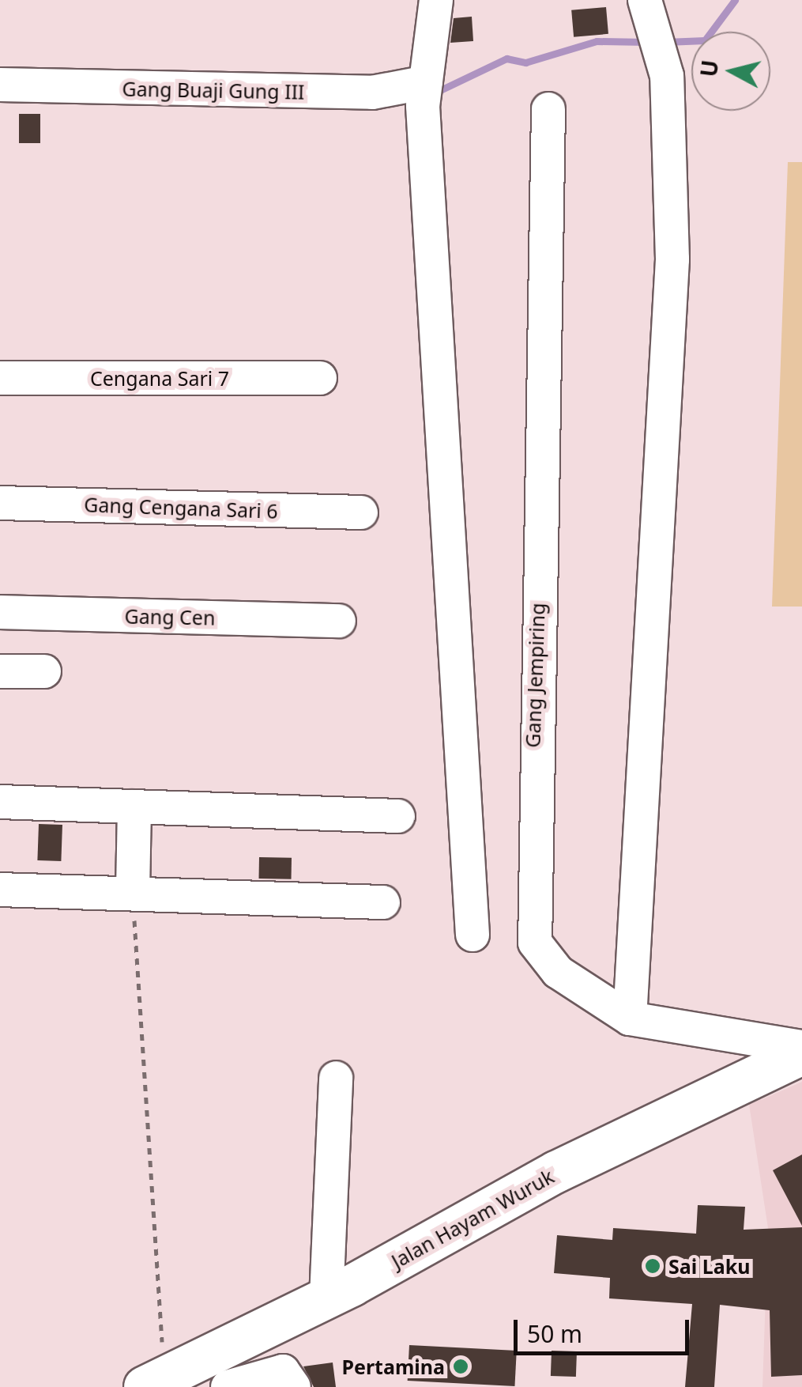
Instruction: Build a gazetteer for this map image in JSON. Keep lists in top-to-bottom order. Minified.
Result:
{"streets":{"main road":["Jalan Hayam Wuruk"],"street":["Gang Buaji Gung III","Cengana Sari 7","Gang Cengana Sari 6","Gang Cen","Gang Jempiring"]},"places":["Sai Laku","Pertamina"],"scale_bar":"50 m","north":"left"}
